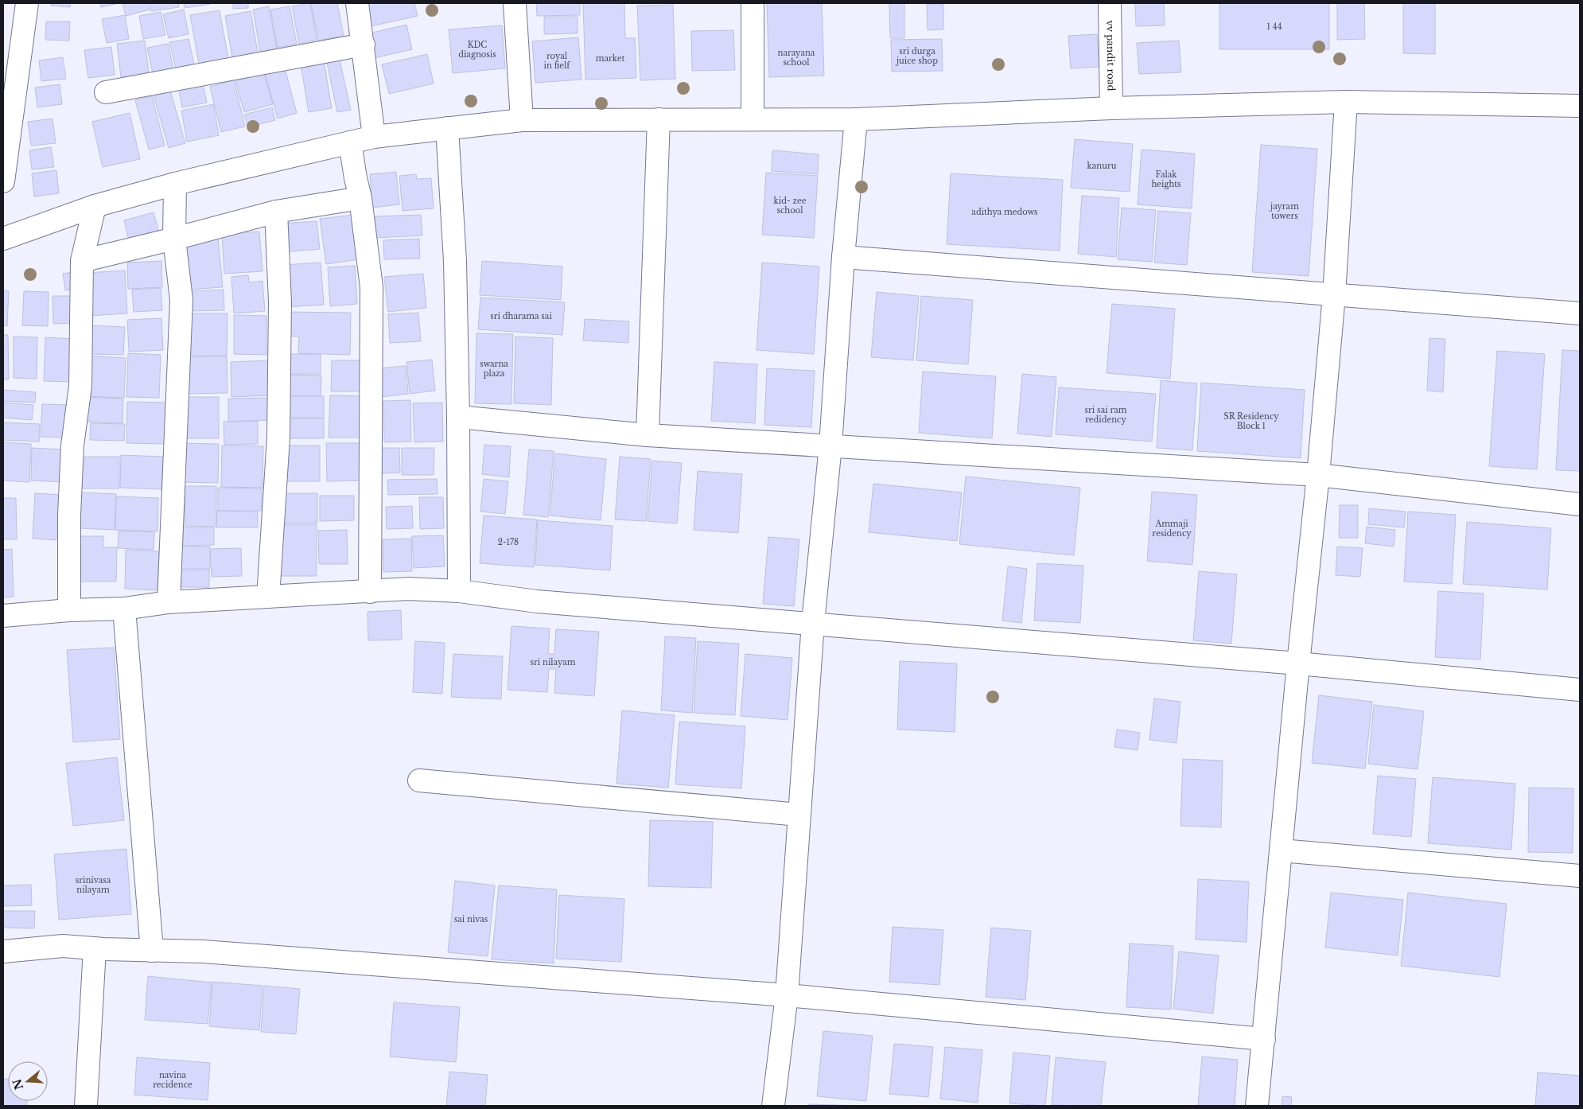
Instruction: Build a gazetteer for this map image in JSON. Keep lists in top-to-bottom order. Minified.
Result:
{"streets":{"street":["vv pandit road"]},"house_numbers":["1 44","KDC diagnosis","sri durga juice shop","narayana school","royal in fielf","market","kanuru","Falak heights","kid- zee school","jayram towers","adithya medows","sri dharama sai","swarna plaza","sri sai ram redidency","SR Residency Block 1","Ammaji residency","2-178","sri nilayam","srinivasa nilayam","sai nivas","navina recidence"],"north":"left"}
